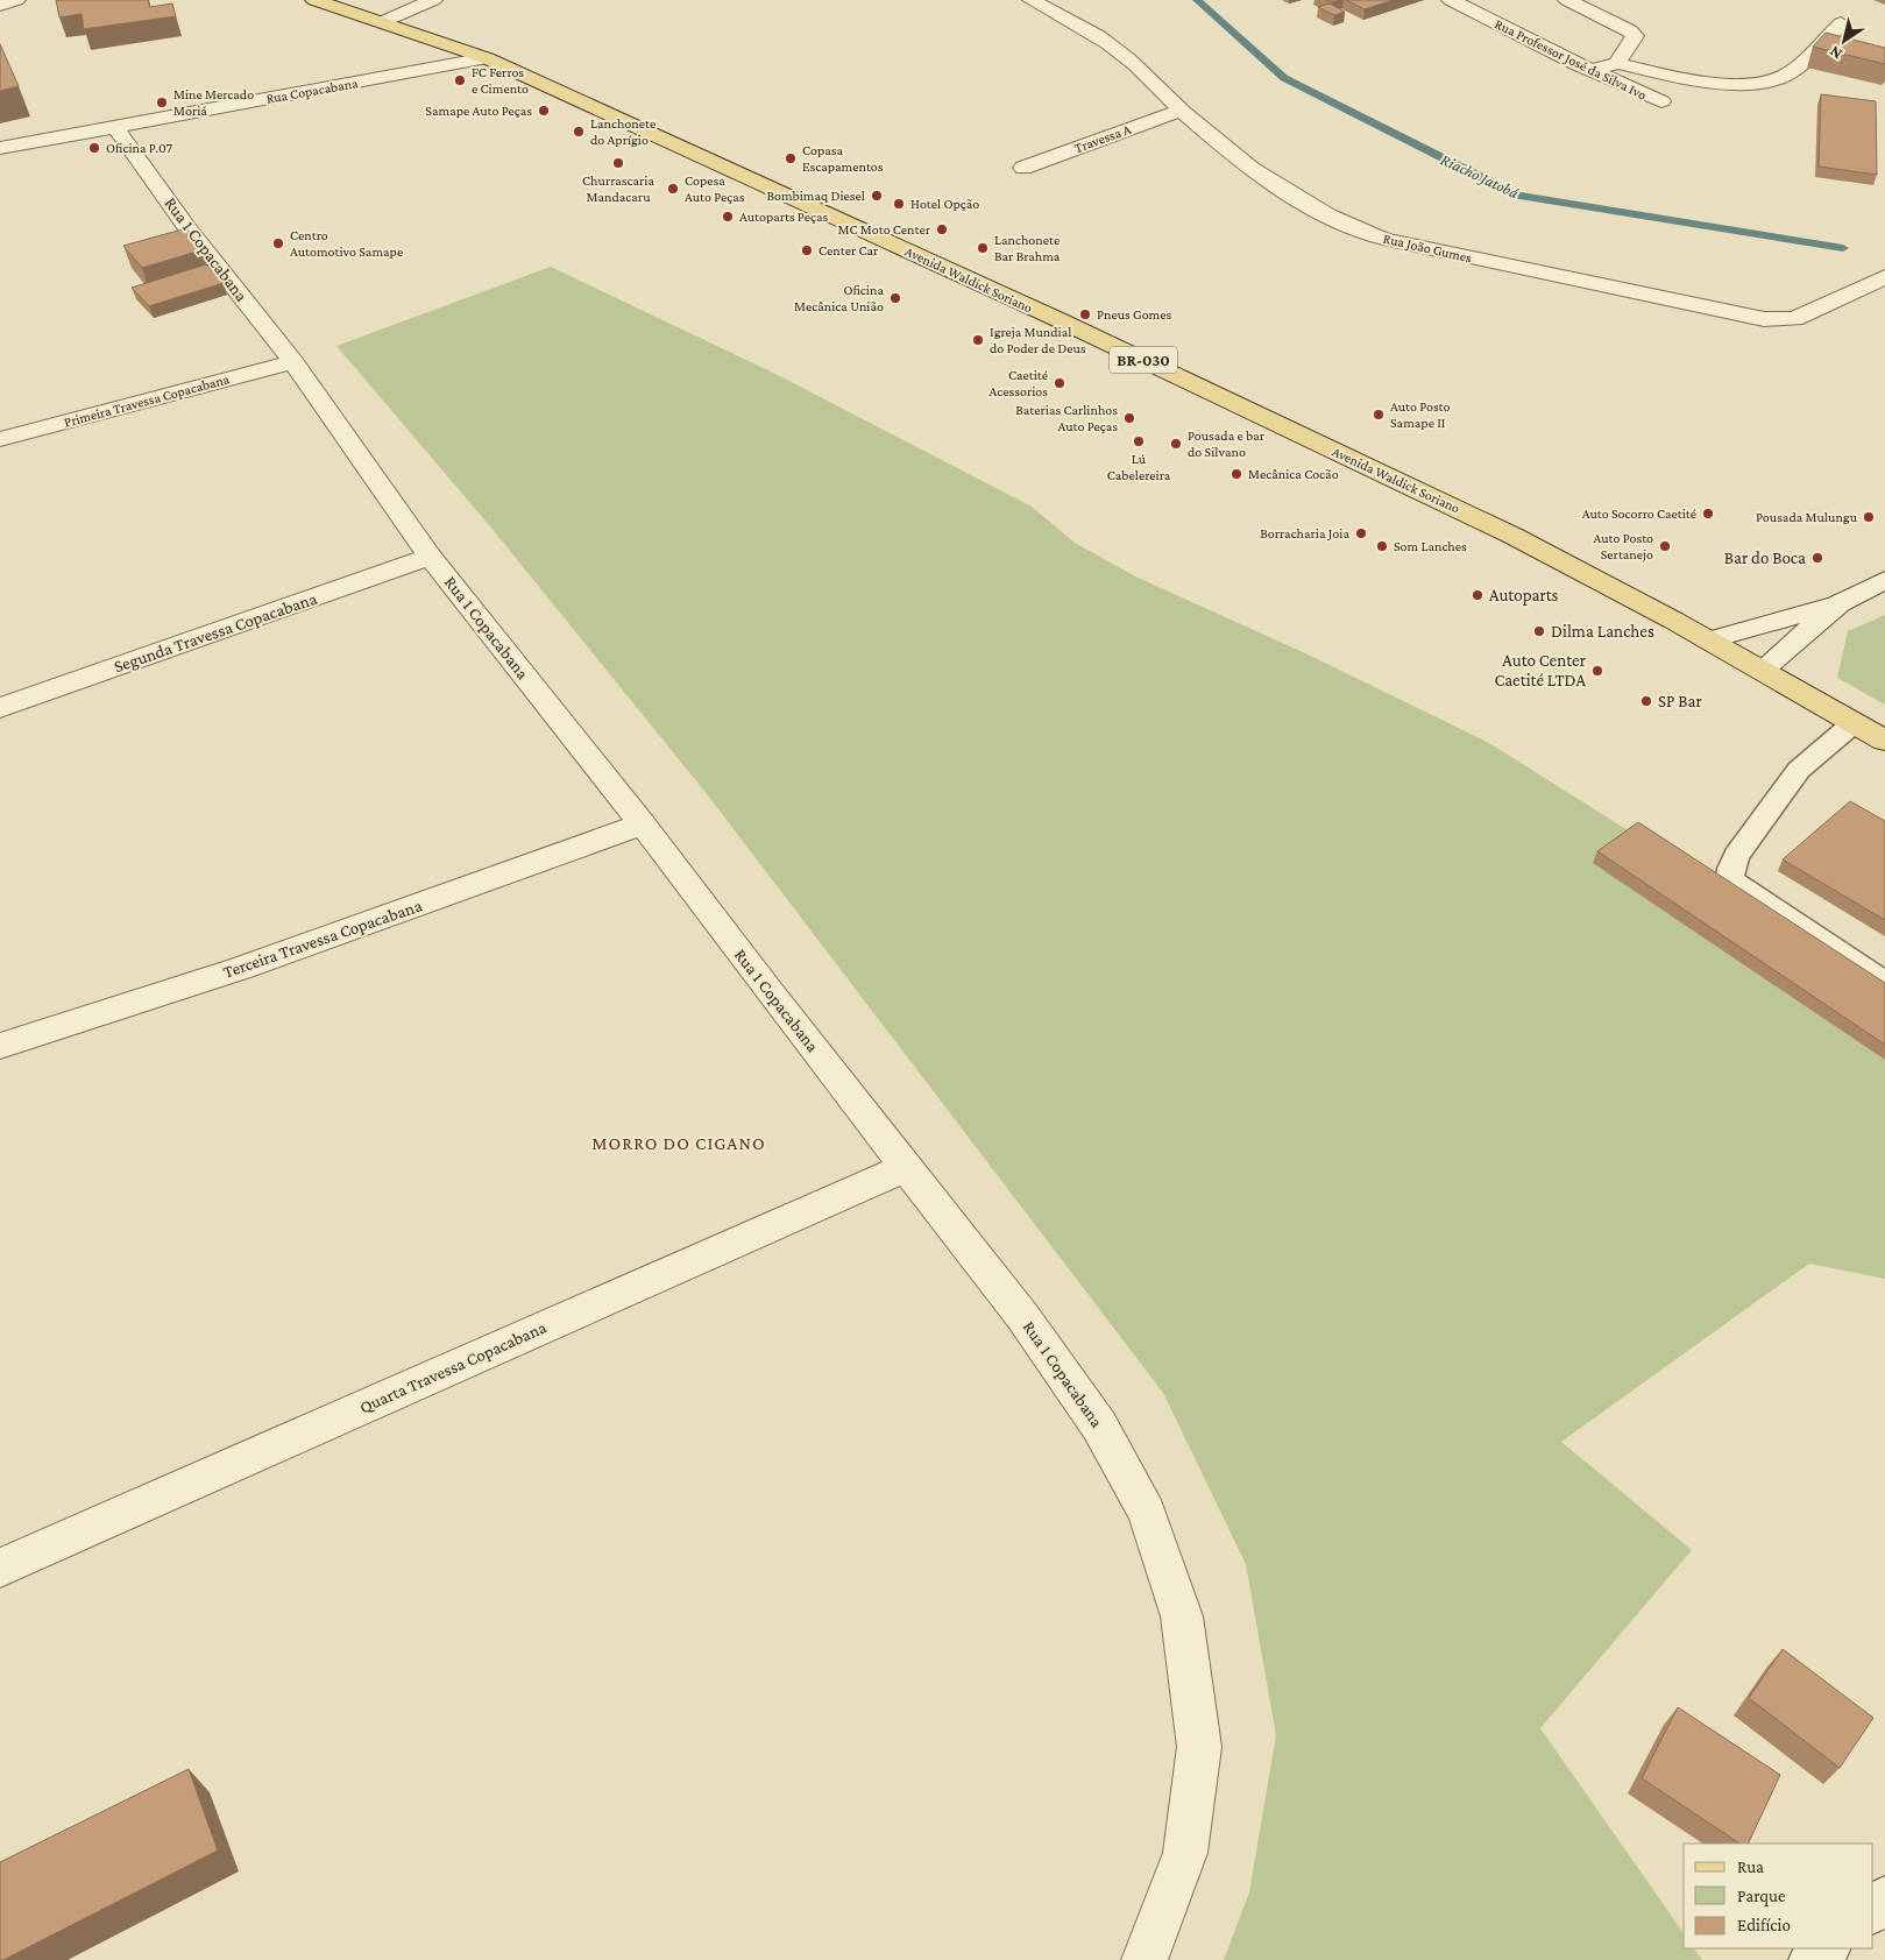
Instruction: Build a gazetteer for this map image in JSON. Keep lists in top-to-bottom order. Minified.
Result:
{"streets":{"main road":["Avenida Waldick Soriano","BR-030"],"street":["Rua Professor José da Silva Ivo","Rua Copacabana","Travessa A","Rua João Gumes","Rua 1 Copacabana","Primeira Travessa Copacabana","Segunda Travessa Copacabana","Terceira Travessa Copacabana","Quarta Travessa Copacabana"]},"crossings":[["Rua Copacabana","Rua 1 Copacabana"],["Rua Copacabana","Avenida Waldick Soriano"],["Travessa A","Rua João Gumes"],["Rua 1 Copacabana","Primeira Travessa Copacabana"],["Rua 1 Copacabana","Segunda Travessa Copacabana"],["Rua 1 Copacabana","Terceira Travessa Copacabana"],["Rua 1 Copacabana","Quarta Travessa Copacabana"]],"districts":["MORRO DO CIGANO"],"water":["Riacho Jatobá"],"places":["FC Ferros e Cimento","Mine Mercado Moriá","Samape Auto Peças","Lanchonete do Aprígio","Oficina P.07","Copasa Escapamentos","Churrascaria Mandacaru","Copesa Auto Peças","Bombimaq Diesel","Hotel Opção","Autoparts Peças","MC Moto Center","Centro Automotivo Samape","Lanchonete Bar Brahma","Center Car","Oficina Mecânica União","Pneus Gomes","Igreja Mundial do Poder de Deus","Caetité Acessorios","Auto Posto Samape II","Baterias Carlinhos Auto Peças","Lú Cabelereira","Pousada e bar do Silvano","Mecânica Cocão","Auto Socorro Caetité","Pousada Mulungu","Borracharia Joia","Som Lanches","Auto Posto Sertanejo","Bar do Boca","Autoparts","Dilma Lanches","Auto Center Caetité LTDA","SP Bar"],"legend":["Rua","Parque","Edifício"],"north":"bottom left"}
